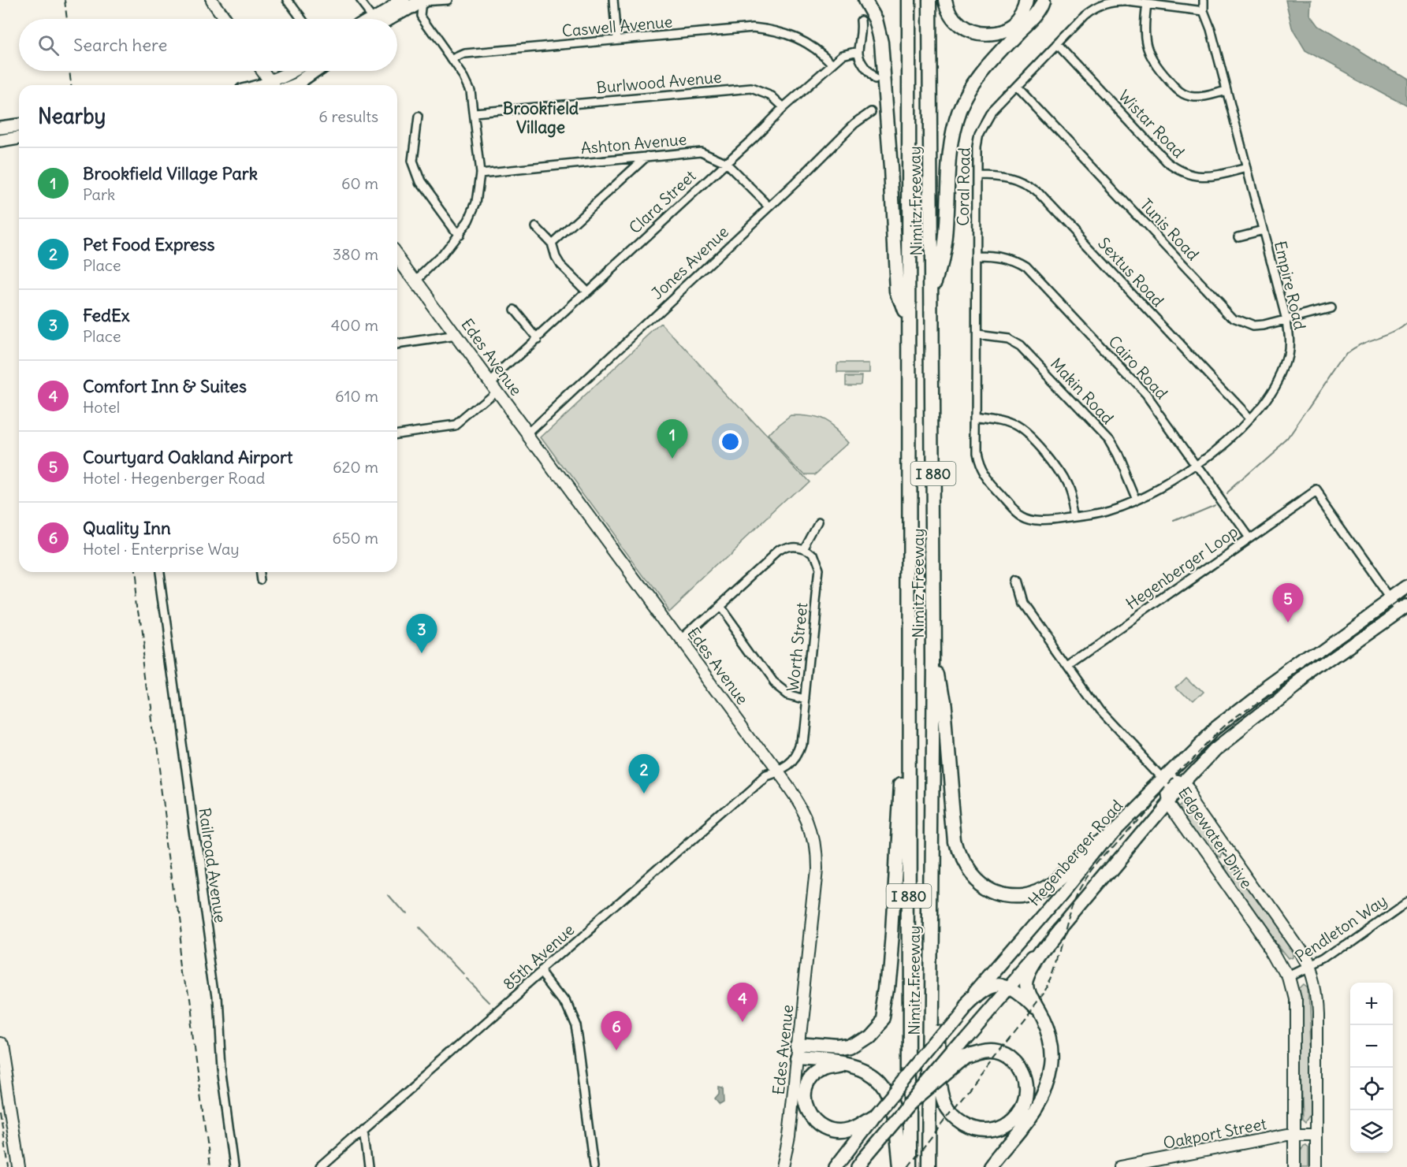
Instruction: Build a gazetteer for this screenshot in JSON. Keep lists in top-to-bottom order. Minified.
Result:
{"streets":{"highway":["Nimitz Freeway","I 880"],"main road":["Hegenberger Road"],"street":["Caswell Avenue","Burlwood Avenue","Wistar Road","Ashton Avenue","Coral Road","Clara Street","Tunis Road","Jones Avenue","Sextus Road","Empire Road","Edes Avenue","Cairo Road","Makin Road","Hegenberger Loop","Worth Street","Edgewater Drive","Railroad Avenue","Pendleton Way","85th Avenue","Oakport Street"]},"crossings":[["Caswell Avenue","Clara Street"],["Burlwood Avenue","Clara Street"],["Wistar Road","Coral Road"],["Wistar Road","Empire Road"],["Ashton Avenue","Clara Street"],["Ashton Avenue","Jones Avenue"],["Coral Road","Tunis Road"],["Coral Road","Sextus Road"],["Coral Road","Empire Road"],["Coral Road","Cairo Road"],["Coral Road","Makin Road"],["Clara Street","Edes Avenue"],["Tunis Road","Empire Road"],["Jones Avenue","Edes Avenue"],["Sextus Road","Empire Road"],["Empire Road","Cairo Road"],["Empire Road","Makin Road"],["Edes Avenue","Worth Street"],["Edes Avenue","85th Avenue"],["Cairo Road","Hegenberger Loop"],["Hegenberger Loop","Hegenberger Road"],["Worth Street","85th Avenue"],["Edgewater Drive","Hegenberger Road"],["Edgewater Drive","Pendleton Way"],["Edgewater Drive","Oakport Street"]],"districts":["Brookfield Village"],"page":{"search":"Search here","heading":["Nearby","6 results"],"list":[{"mark":"1","name":"Brookfield Village Park","note":"Park","value":"60 m"},{"mark":"2","name":"Pet Food Express","note":"Place","value":"380 m"},{"mark":"3","name":"FedEx","note":"Place","value":"400 m"},{"mark":"4","name":"Comfort Inn & Suites","note":"Hotel","value":"610 m"},{"mark":"5","name":"Courtyard Oakland Airport","note":"Hotel · Hegenberger Road","value":"620 m"},{"mark":"6","name":"Quality Inn","note":"Hotel · Enterprise Way","value":"650 m"}],"pins":["1","5","3","2","4","6"],"map_buttons":["+","−"]}}
